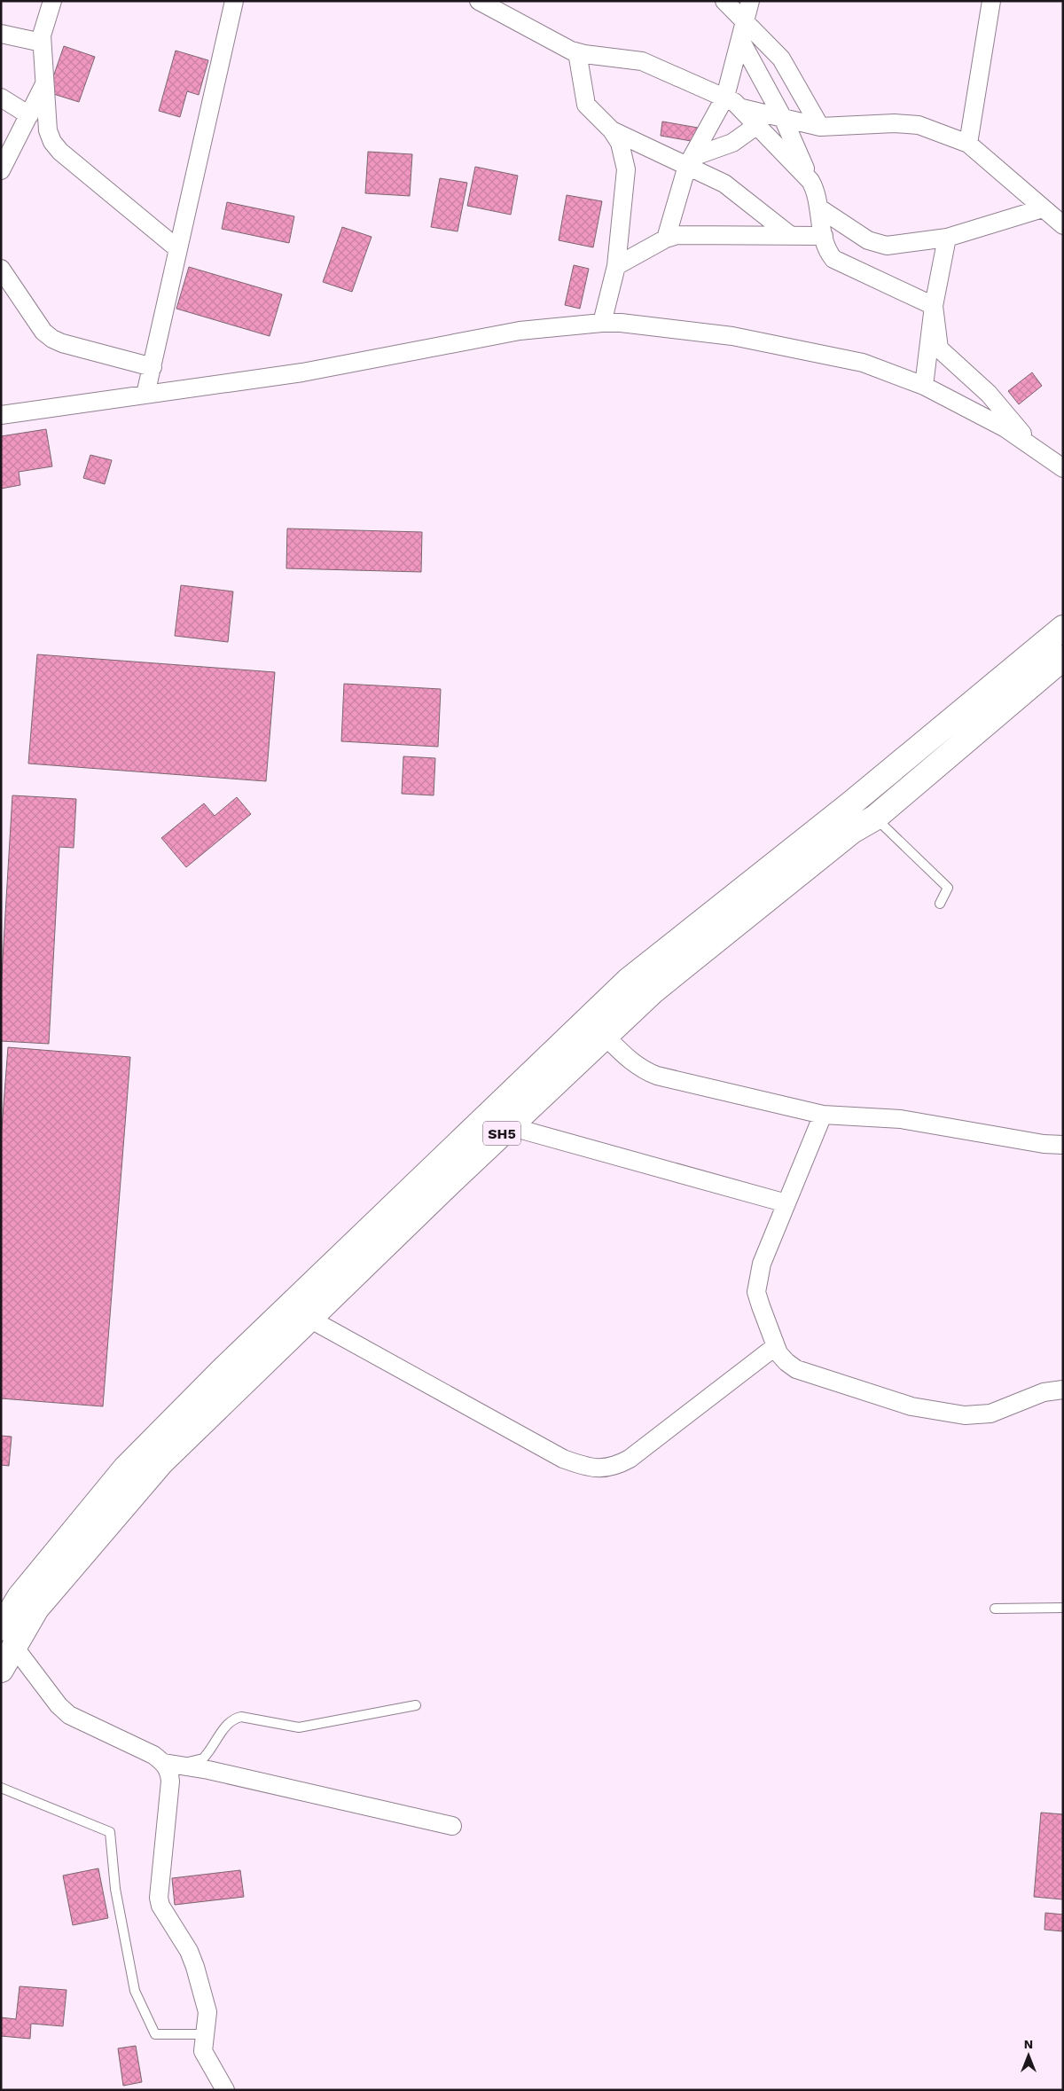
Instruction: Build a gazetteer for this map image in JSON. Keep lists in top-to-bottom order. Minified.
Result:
{"streets":{"main road":["SH5"]},"north":"top"}
